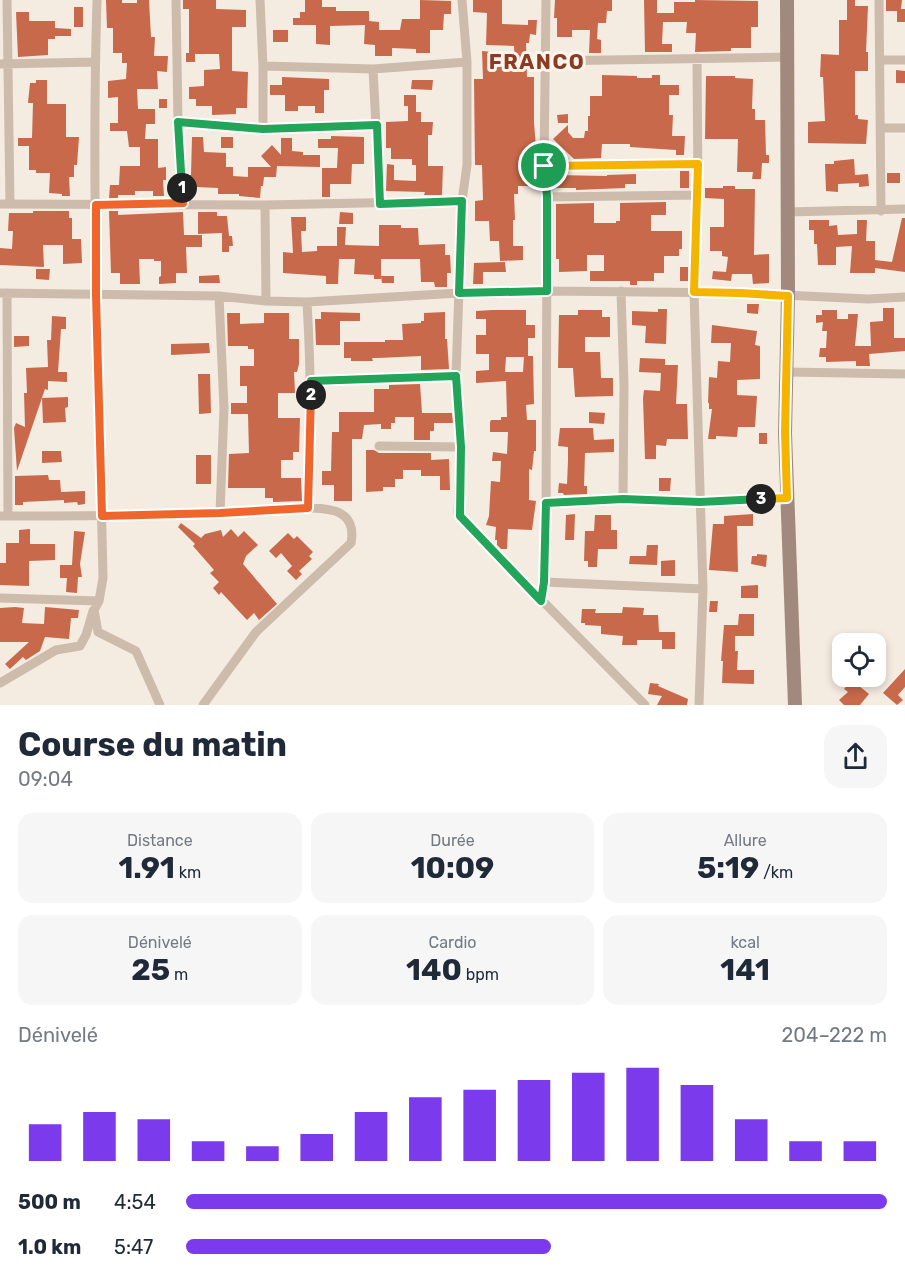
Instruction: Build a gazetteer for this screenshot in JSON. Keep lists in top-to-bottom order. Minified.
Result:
{"districts":["FRANCO"],"page":{"pins":["1","2","3"],"heading":["Course du matin","09:04"],"stats":[["Distance","1.91 km"],["Durée","10:09"],["Allure","5:19 /km"],["Dénivelé","25 m"],["Cardio","140 bpm"],["kcal","141"]],"chart":["Dénivelé","204–222 m"],"list":[{"name":"500 m","note":"4:54"},{"name":"1.0 km","note":"5:47"}]}}
